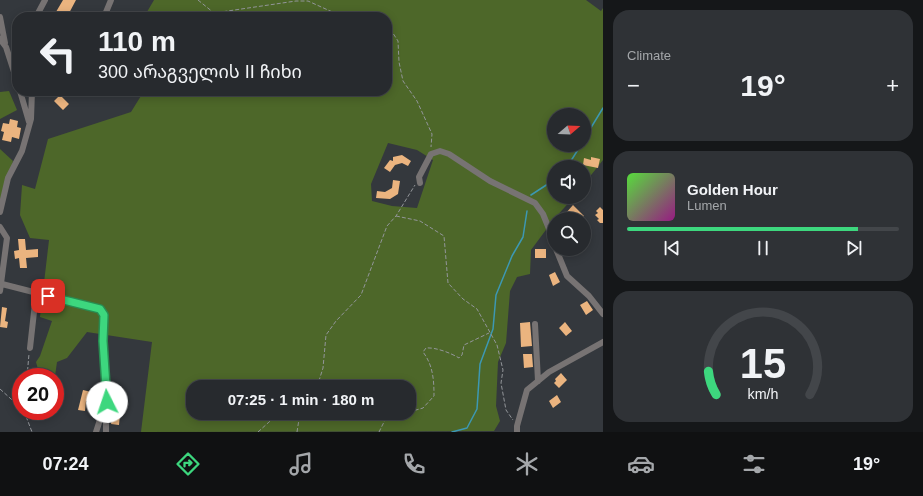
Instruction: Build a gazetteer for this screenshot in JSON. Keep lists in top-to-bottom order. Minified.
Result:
{"north":"right","page":{"tile":"Climate","turn":["110 m","300 არაგველის II ჩიხი"],"heat":["−","19°","+"],"song":["Golden Hour","Lumen"],"limit":"20","trip":"07:25 · 1 min · 180 m","tabs":["07:24","19°"],"gauge":["15","km/h"]}}
